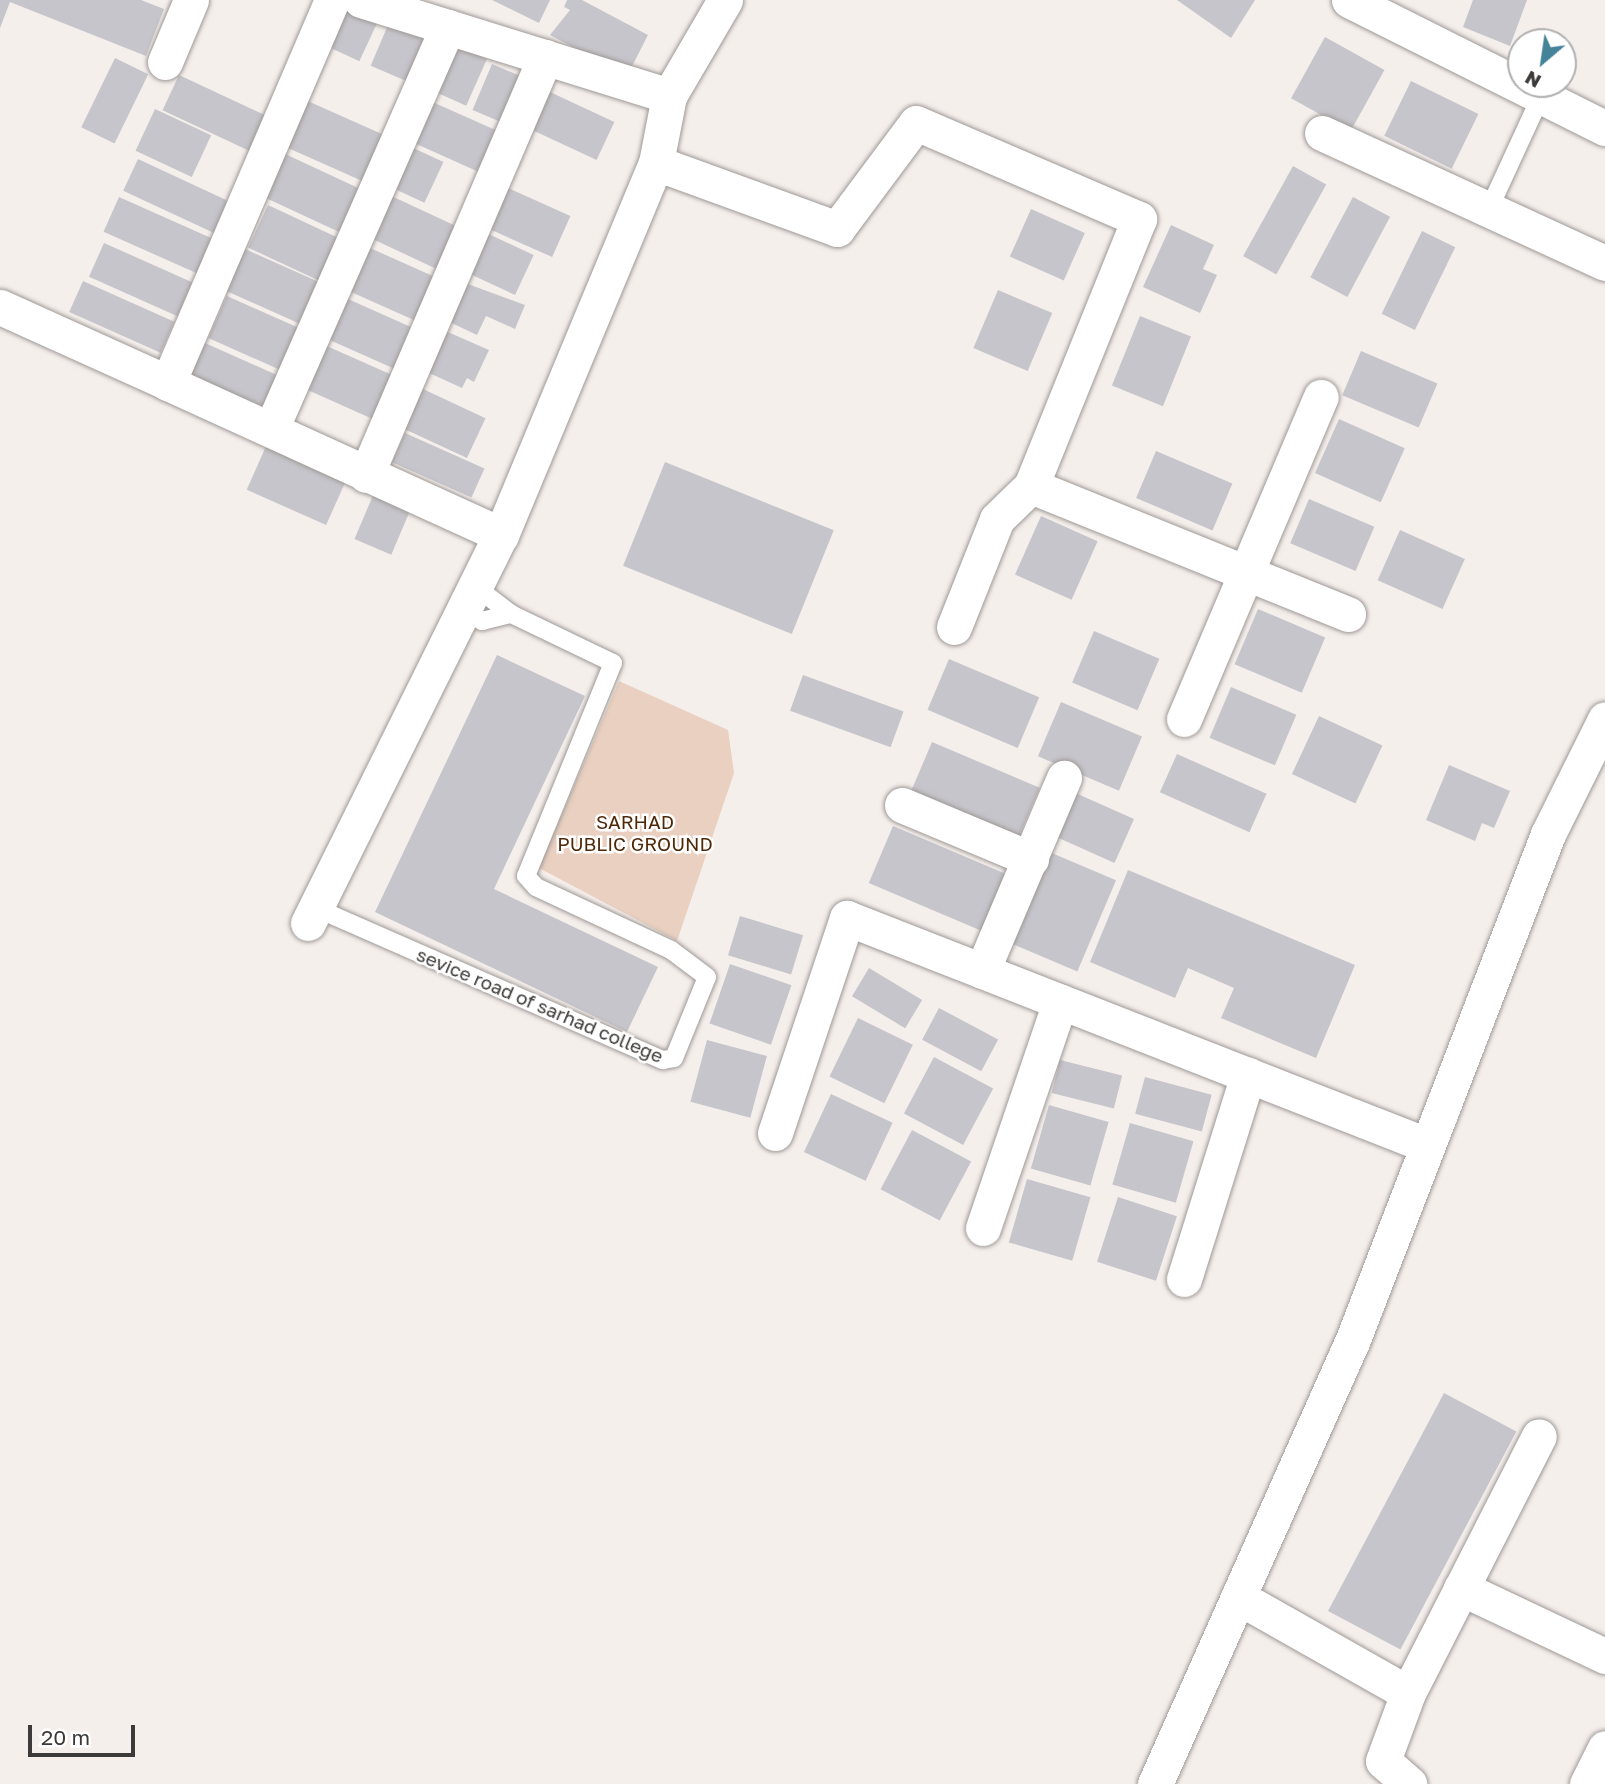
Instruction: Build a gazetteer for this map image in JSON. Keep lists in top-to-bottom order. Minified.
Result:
{"streets":{"lane":["sevice road of sarhad college"]},"parks":["SARHAD PUBLIC GROUND"],"scale_bar":"20 m","north":"bottom left"}
